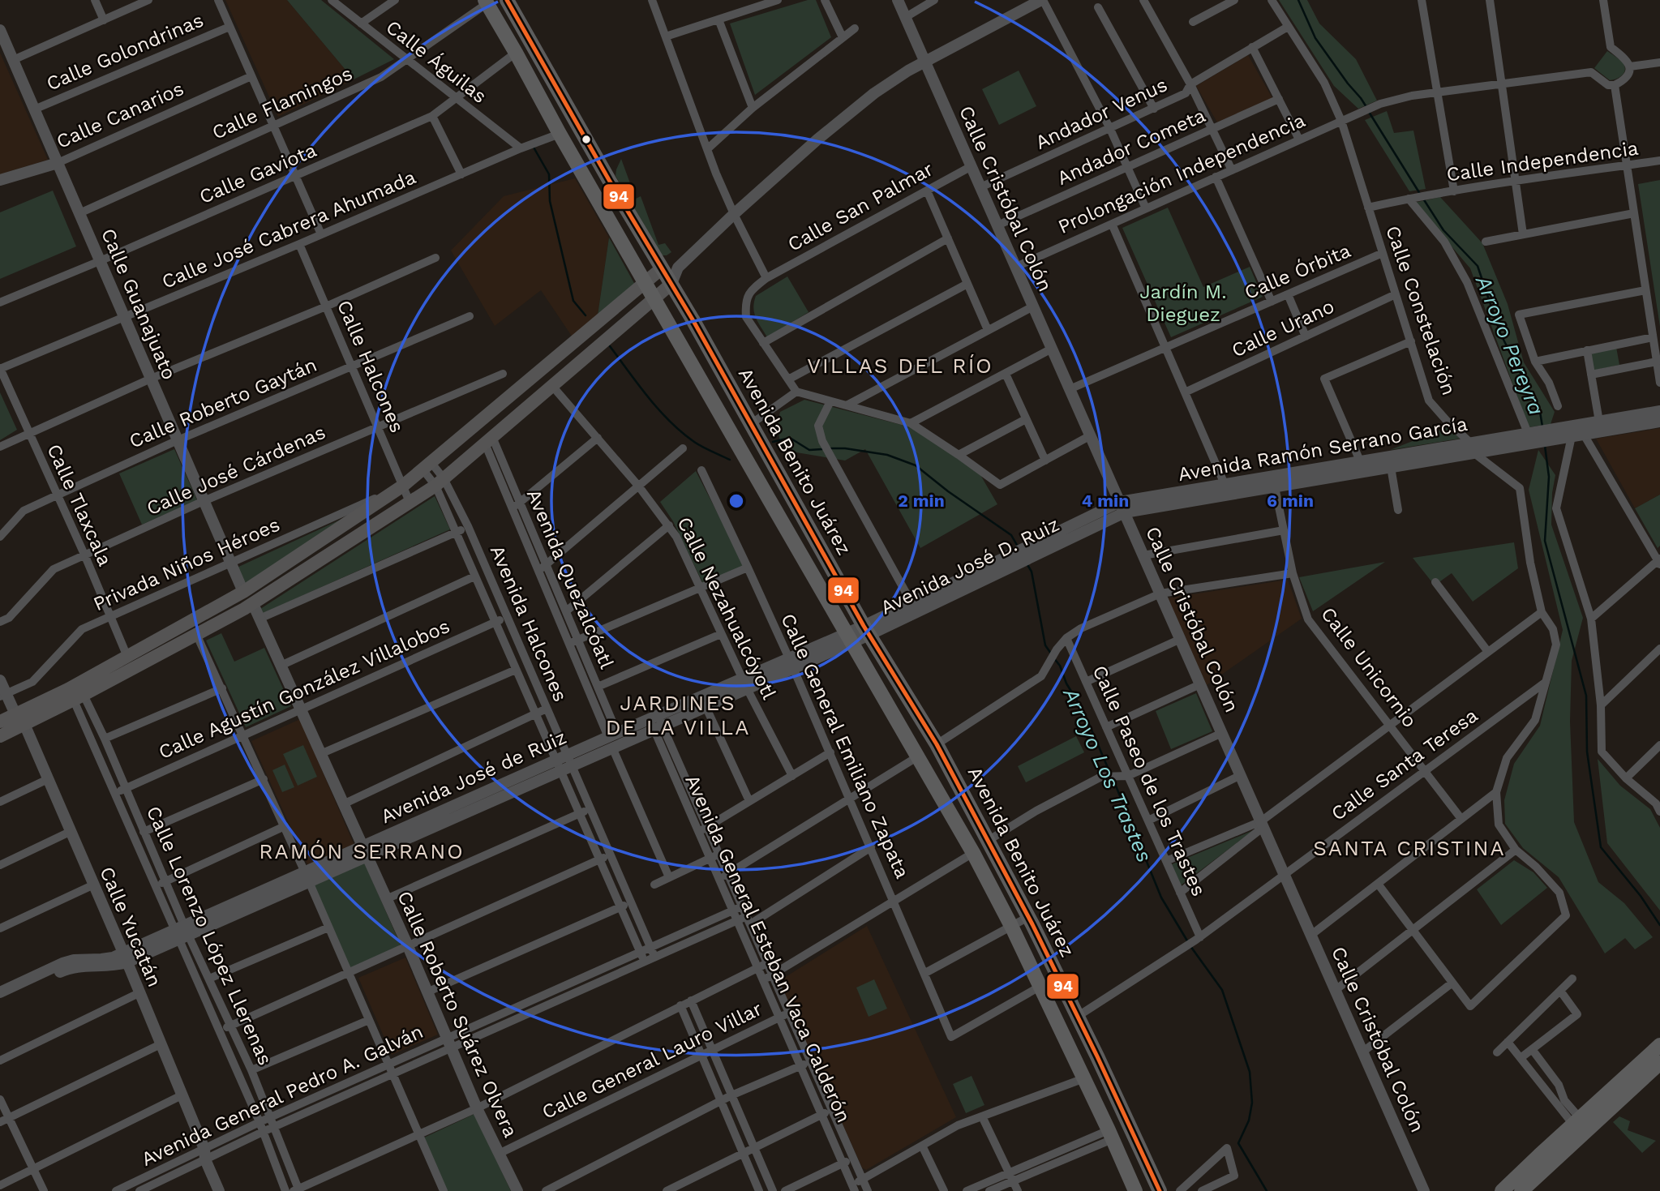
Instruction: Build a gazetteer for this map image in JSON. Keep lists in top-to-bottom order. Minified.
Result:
{"streets":{"main road":["Avenida Benito Juárez"],"street":["Calle Golondrinas","Calle Águilas","Calle Flamingos","Andador Venus","Calle Canarios","Andador Cometa","Calle Independencia","Calle Gaviota","Prolongación Independencia","Calle Cristóbal Colón","Calle San Palmar","Calle José Cabrera Ahumada","Calle Órbita","Calle Guanajuato","Calle Constelación","Calle Urano","Calle Halcones","Calle Roberto Gaytán","Avenida Ramón Serrano García","Calle José Cárdenas","Calle Tlaxcala","Privada Niños Héroes","Avenida José D. Ruiz","Avenida Quezalcóatl","Calle Nezahualcóyotl","Avenida Halcones","Calle Unicornio","Calle Agustín González Villalobos","Calle General Emiliano Zapata","Calle Santa Teresa","Avenida José de Ruiz","Calle Paseo de los Trastes","Calle Yucatán","Calle Lorenzo López Llerenas","Avenida General Esteban Vaca Calderón","Calle Roberto Suárez Olvera","Calle General Lauro Villar","Avenida General Pedro A. Galván"]},"crossings":[["Calle Golondrinas","Calle Guanajuato"],["Calle Águilas","Calle Flamingos"],["Calle Águilas","Calle Gaviota"],["Calle Águilas","Calle José Cabrera Ahumada"],["Calle Flamingos","Calle Guanajuato"],["Calle Flamingos","Avenida Benito Juárez"],["Andador Venus","Calle Cristóbal Colón"],["Andador Venus","Calle Constelación"],["Calle Canarios","Calle Guanajuato"],["Andador Cometa","Calle Cristóbal Colón"],["Calle Independencia","Calle Constelación"],["Calle Gaviota","Calle Guanajuato"],["Calle Gaviota","Avenida Benito Juárez"],["Prolongación Independencia","Calle Cristóbal Colón"],["Prolongación Independencia","Calle Constelación"],["Calle Cristóbal Colón","Calle San Palmar"],["Calle Cristóbal Colón","Calle Órbita"],["Calle Cristóbal Colón","Avenida Ramón Serrano García"],["Calle Cristóbal Colón","Avenida José D. Ruiz"],["Calle Cristóbal Colón","Calle Santa Teresa"],["Calle José Cabrera Ahumada","Calle Guanajuato"],["Calle José Cabrera Ahumada","Calle Halcones"],["Calle José Cabrera Ahumada","Avenida Benito Juárez"],["Calle José Cabrera Ahumada","Calle Tlaxcala"],["Calle Órbita","Calle Constelación"],["Calle Guanajuato","Calle Roberto Gaytán"],["Calle Guanajuato","Calle José Cárdenas"],["Calle Guanajuato","Privada Niños Héroes"],["Calle Constelación","Calle Urano"],["Calle Constelación","Avenida Ramón Serrano García"],["Calle Constelación","Calle Santa Teresa"],["Calle Halcones","Calle Roberto Gaytán"],["Calle Halcones","Calle José Cárdenas"],["Calle Halcones","Privada Niños Héroes"],["Calle Roberto Gaytán","Calle Tlaxcala"],["Avenida Ramón Serrano García","Avenida José D. Ruiz"],["Avenida Ramón Serrano García","Calle Unicornio"],["Avenida Benito Juárez","Avenida José D. Ruiz"],["Avenida Benito Juárez","Calle General Emiliano Zapata"],["Avenida Benito Juárez","Calle Santa Teresa"],["Calle José Cárdenas","Calle Tlaxcala"],["Calle Tlaxcala","Privada Niños Héroes"],["Privada Niños Héroes","Calle Yucatán"],["Avenida José D. Ruiz","Avenida Quezalcóatl"],["Avenida José D. Ruiz","Calle Nezahualcóyotl"],["Avenida José D. Ruiz","Calle General Emiliano Zapata"],["Avenida José D. Ruiz","Avenida José de Ruiz"],["Avenida José D. Ruiz","Avenida General Esteban Vaca Calderón"],["Avenida Quezalcóatl","Avenida José de Ruiz"],["Avenida Halcones","Calle Agustín González Villalobos"],["Avenida Halcones","Avenida José de Ruiz"],["Avenida Halcones","Avenida General Pedro A. Galván"],["Calle Unicornio","Calle Santa Teresa"],["Calle Agustín González Villalobos","Calle Lorenzo López Llerenas"],["Calle Agustín González Villalobos","Calle Roberto Suárez Olvera"],["Calle General Emiliano Zapata","Avenida General Pedro A. Galván"],["Calle Santa Teresa","Calle Paseo de los Trastes"],["Avenida José de Ruiz","Calle Yucatán"],["Avenida José de Ruiz","Calle Lorenzo López Llerenas"],["Avenida José de Ruiz","Calle Roberto Suárez Olvera"],["Calle Yucatán","Avenida General Pedro A. Galván"],["Calle Lorenzo López Llerenas","Avenida General Pedro A. Galván"],["Avenida General Esteban Vaca Calderón","Calle General Lauro Villar"],["Avenida General Esteban Vaca Calderón","Avenida General Pedro A. Galván"],["Calle Roberto Suárez Olvera","Calle General Lauro Villar"],["Calle Roberto Suárez Olvera","Avenida General Pedro A. Galván"]],"districts":["VILLAS DEL RÍO","JARDINES DE LA VILLA","SANTA CRISTINA","RAMÓN SERRANO"],"water":["Arroyo Pereyra","Arroyo Los Trastes"],"parks":["Jardín M. Dieguez"],"lines":["transit line 94"],"rings":["2 min","4 min","6 min"]}
